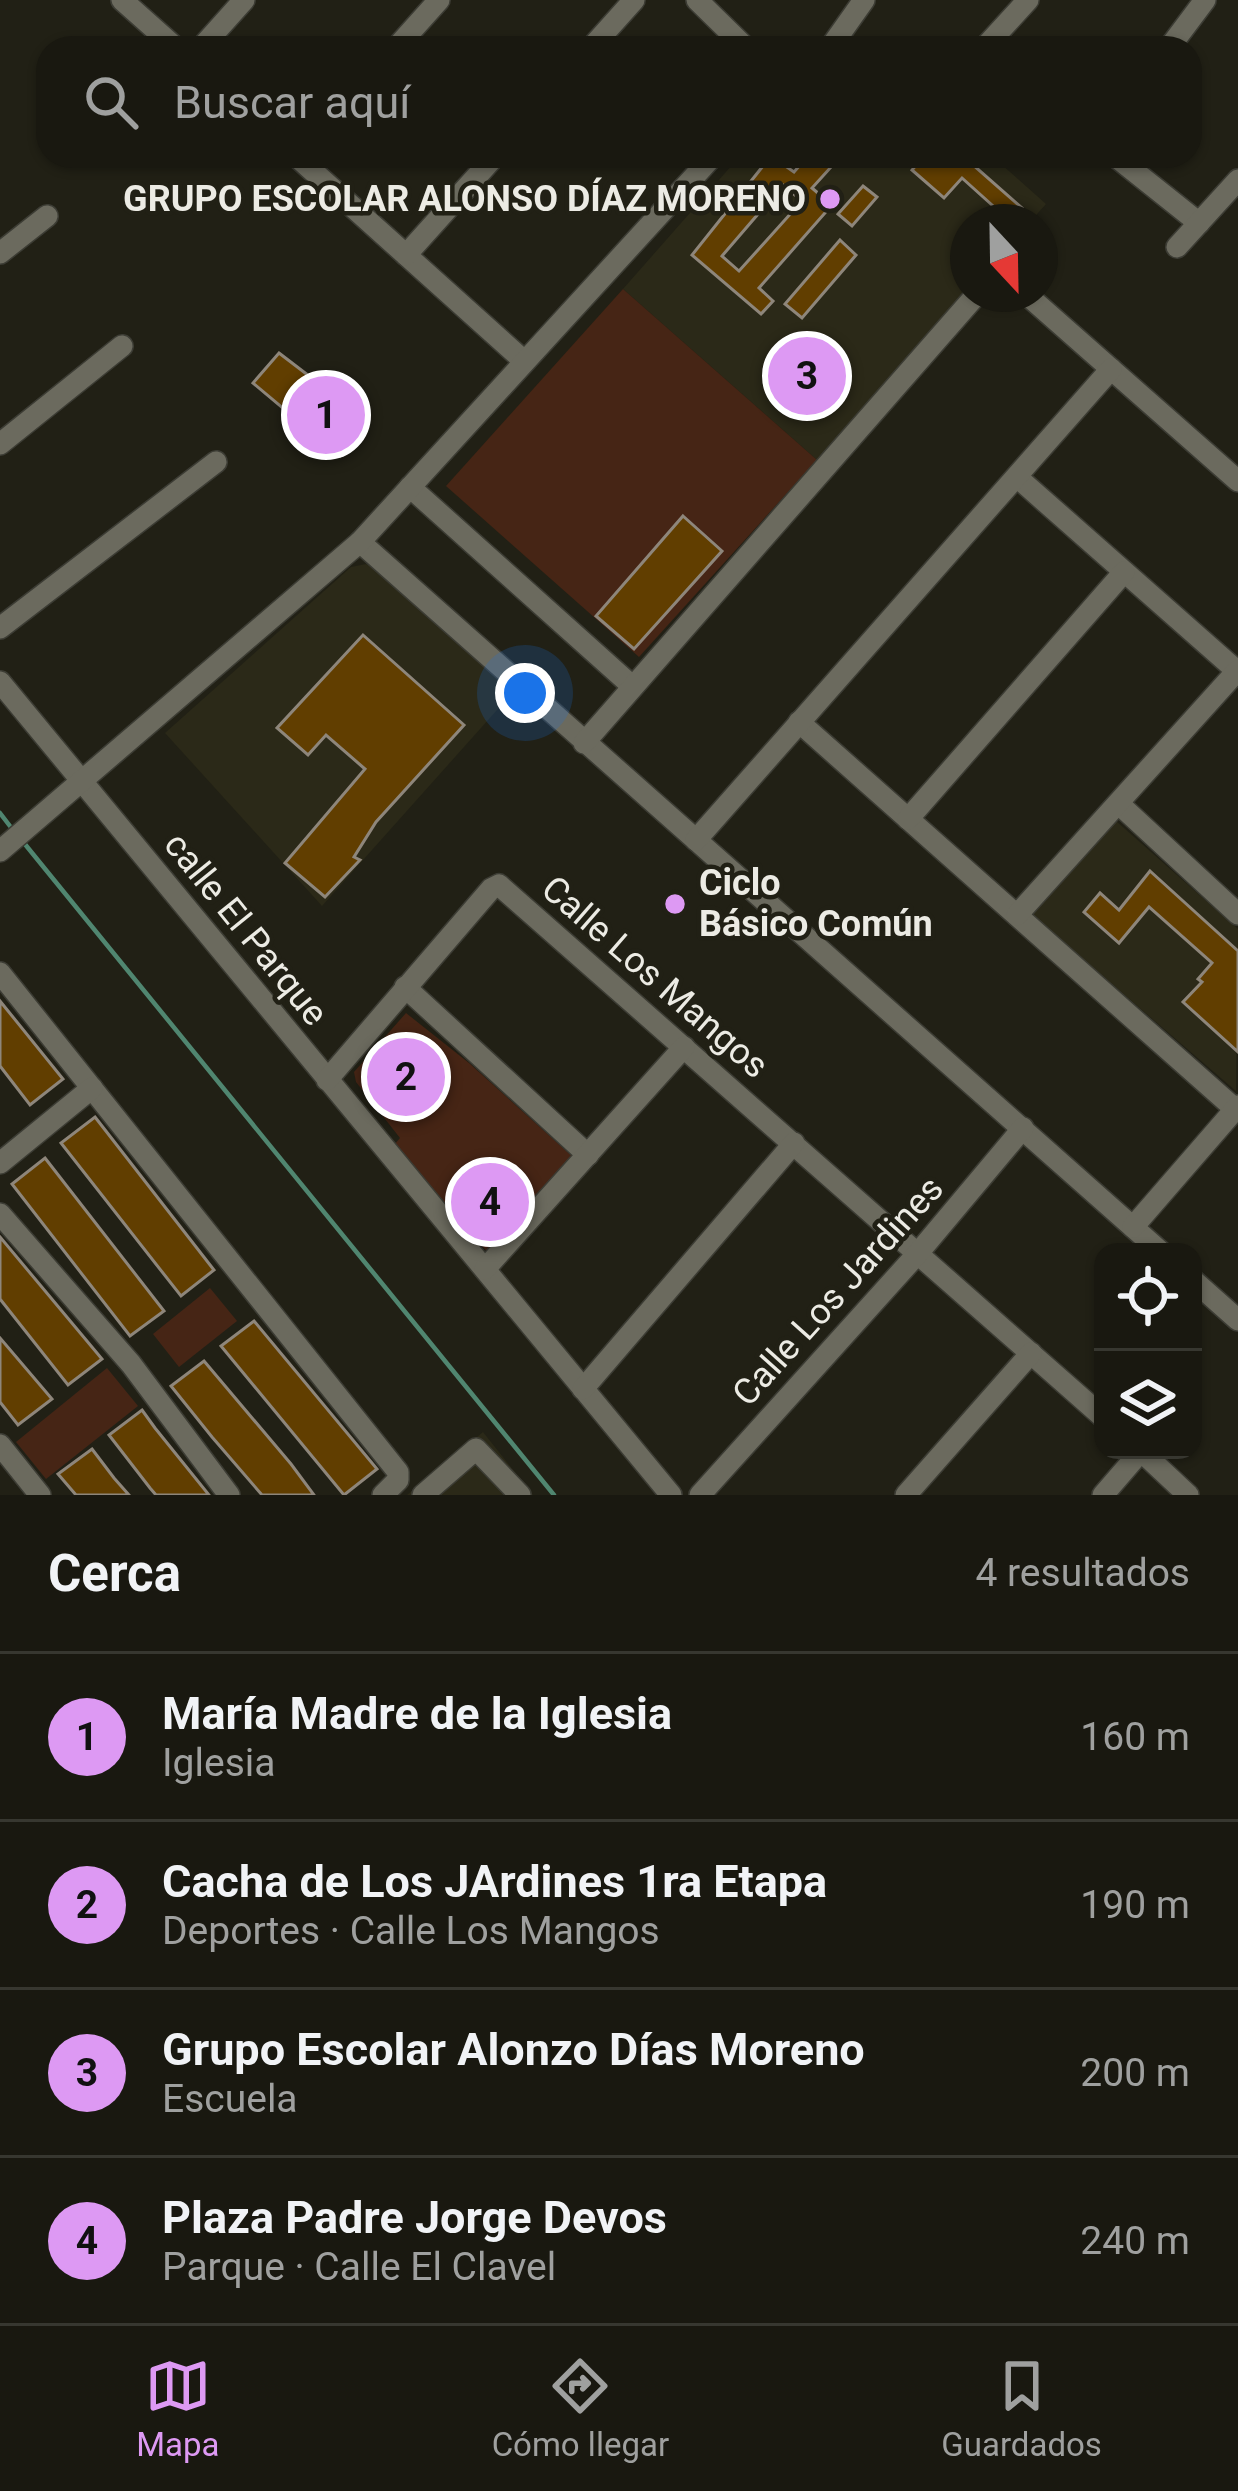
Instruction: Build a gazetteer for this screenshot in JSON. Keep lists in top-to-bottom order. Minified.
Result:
{"streets":{"street":["calle El Parque","Calle Los Mangos","Calle Los Jardines"]},"crossings":[["calle El Parque","Calle Los Mangos"],["Calle Los Mangos","Calle Los Jardines"]],"places":["GRUPO ESCOLAR ALONSO DÍAZ MORENO","Ciclo Básico Común"],"north":"bottom","page":{"search":"Buscar aquí","pins":["3","1","2","4"],"heading":["Cerca","4 resultados"],"list":[{"mark":"1","name":"María Madre de la Iglesia","note":"Iglesia","value":"160 m"},{"mark":"2","name":"Cacha de Los JArdines 1ra Etapa","note":"Deportes · Calle Los Mangos","value":"190 m"},{"mark":"3","name":"Grupo Escolar Alonzo Días Moreno","note":"Escuela","value":"200 m"},{"mark":"4","name":"Plaza Padre Jorge Devos","note":"Parque · Calle El Clavel","value":"240 m"}],"nav":["Mapa","Cómo llegar","Guardados"]}}
